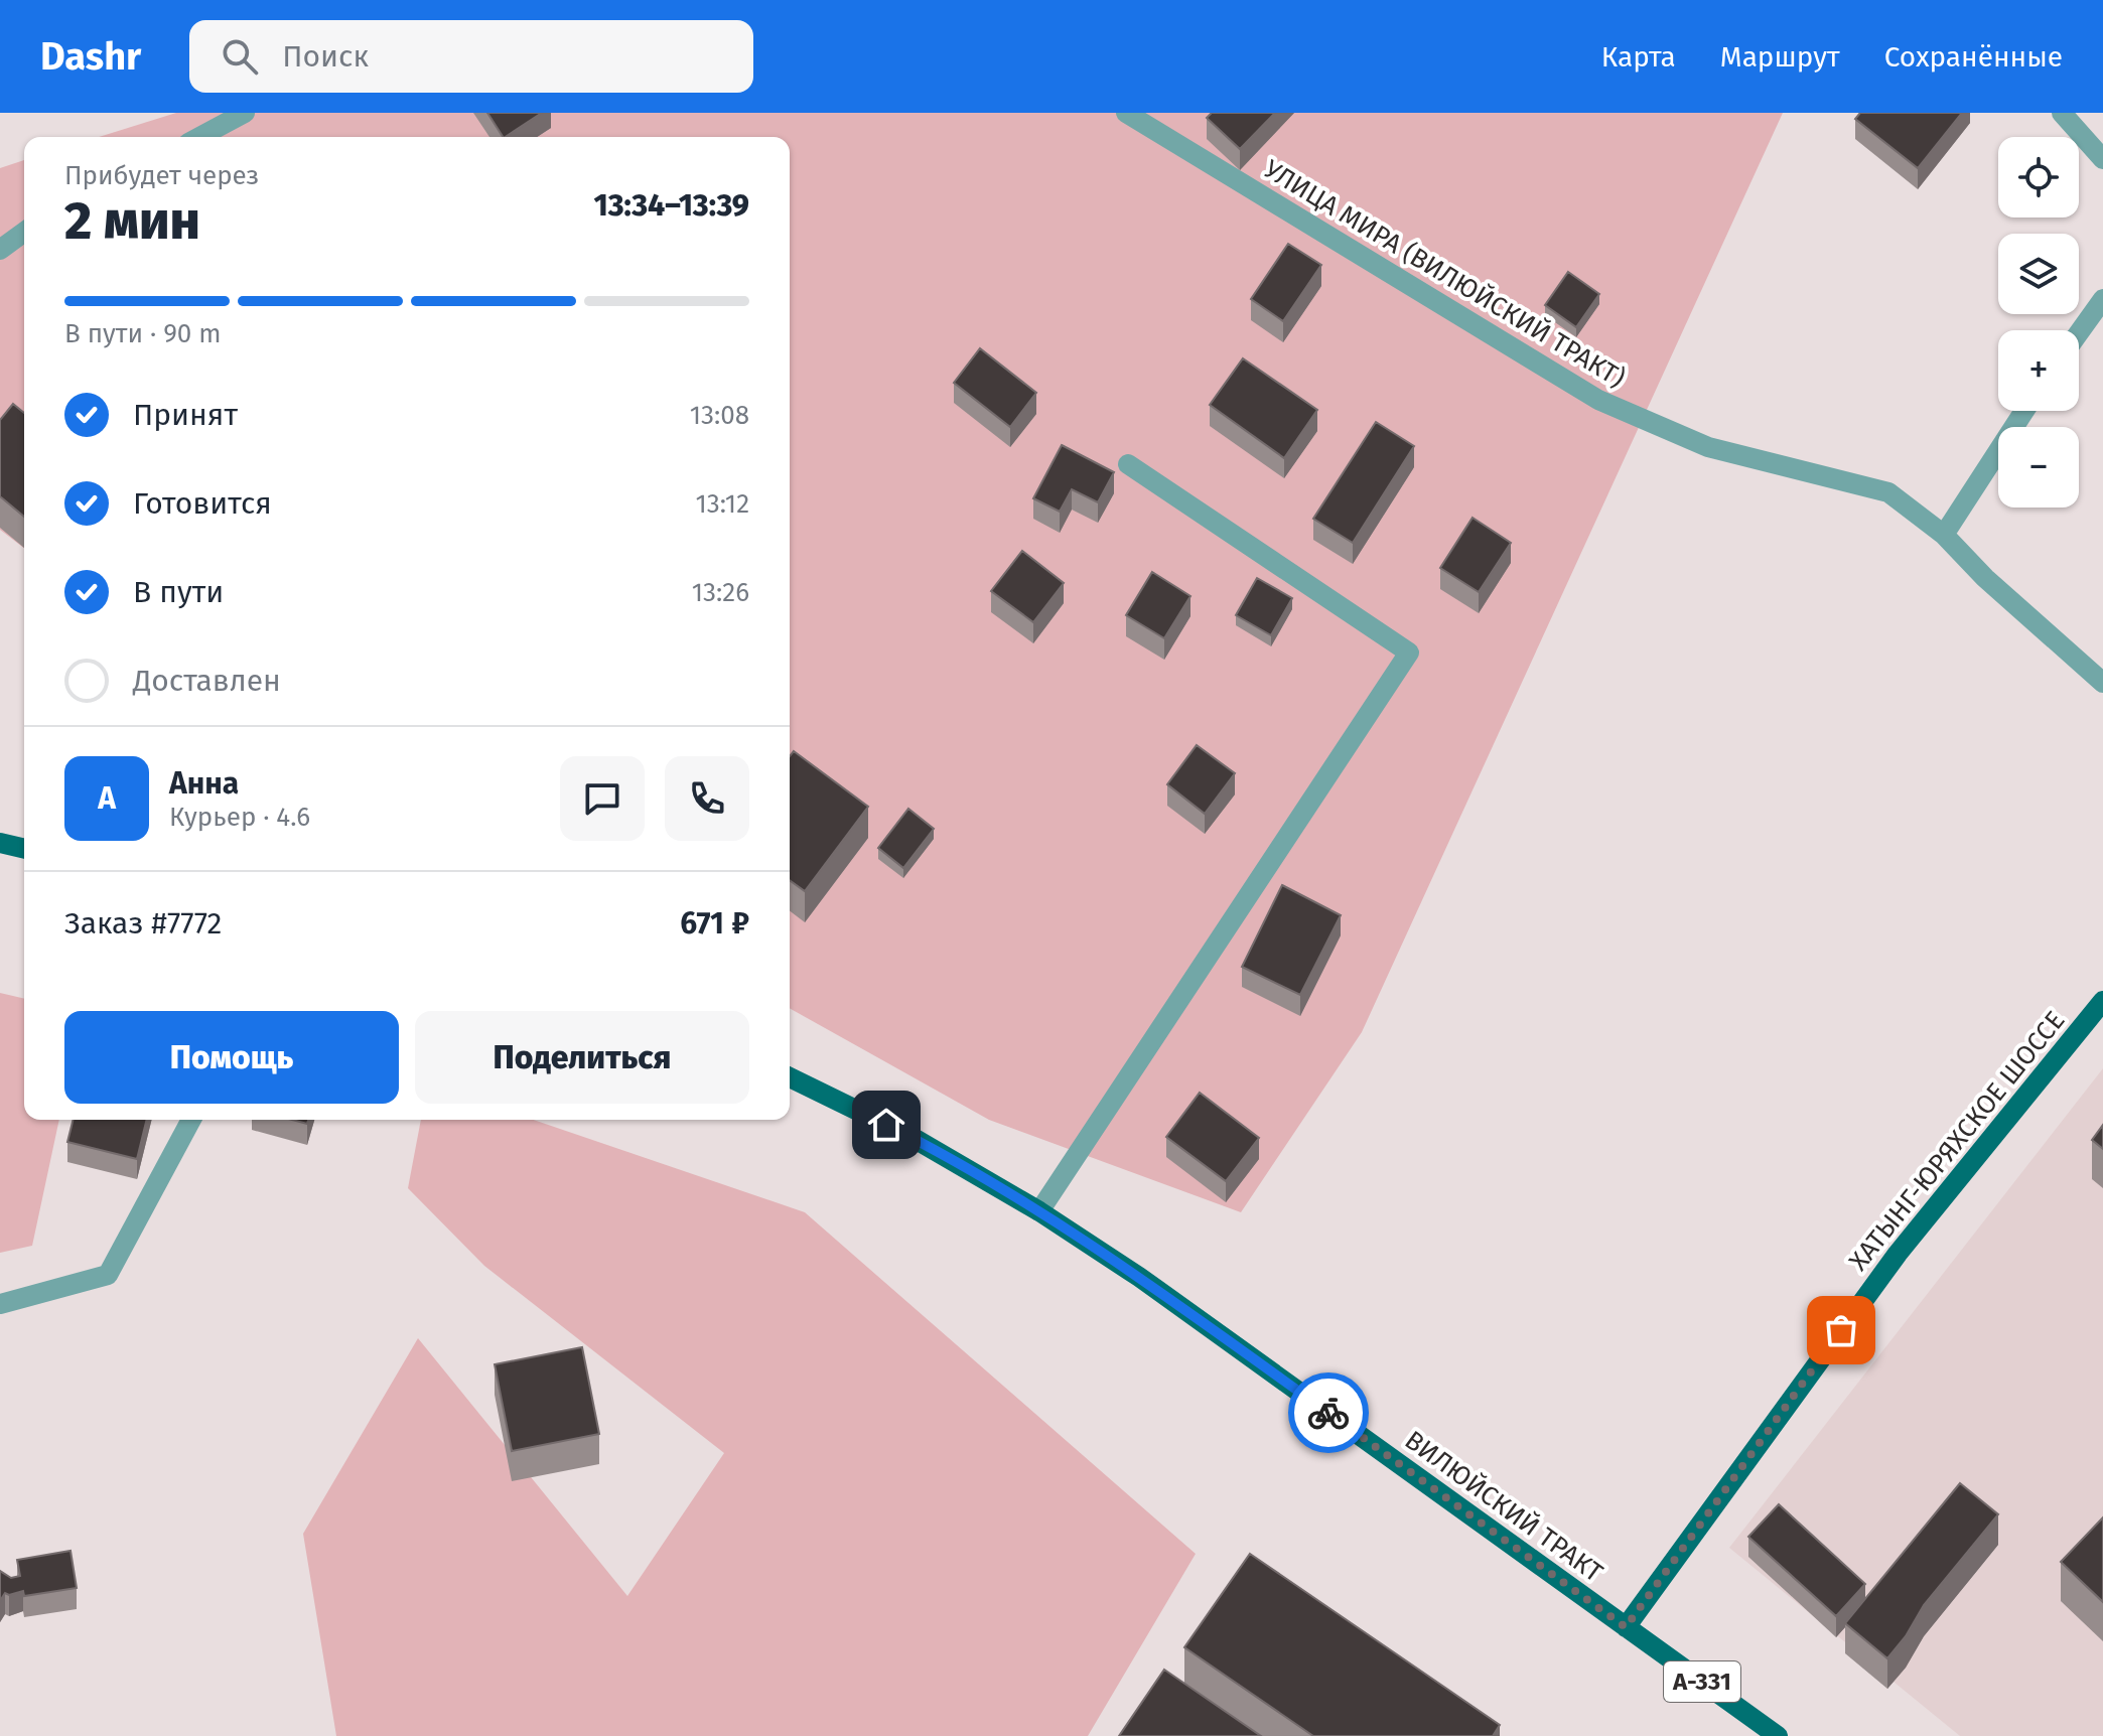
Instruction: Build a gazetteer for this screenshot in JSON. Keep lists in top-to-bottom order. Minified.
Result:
{"streets":{"main road":["ХАТЫНГ-ЮРЯХСКОЕ ШОССЕ","ВИЛЮЙСКИЙ ТРАКТ","А-331"],"street":["УЛИЦА МИРА (ВИЛЮЙСКИЙ ТРАКТ)"]},"crossings":[["ХАТЫНГ-ЮРЯХСКОЕ ШОССЕ","ВИЛЮЙСКИЙ ТРАКТ"]],"page":{"header":"Dashr","search":"Поиск","nav":["Карта","Маршрут","Сохранённые"],"map_buttons":["+","−"],"heading":["2 мин","Прибудет через","13:34–13:39"],"panel":["Анна","Курьер · 4.6","Заказ #7772","671 ₽"],"bar":"В пути · 90 m","list":[["Принят","13:08"],["Готовится","13:12"],["В пути","13:26"],"Доставлен"],"round":"А","buttons":["Помощь","Поделиться"]}}
